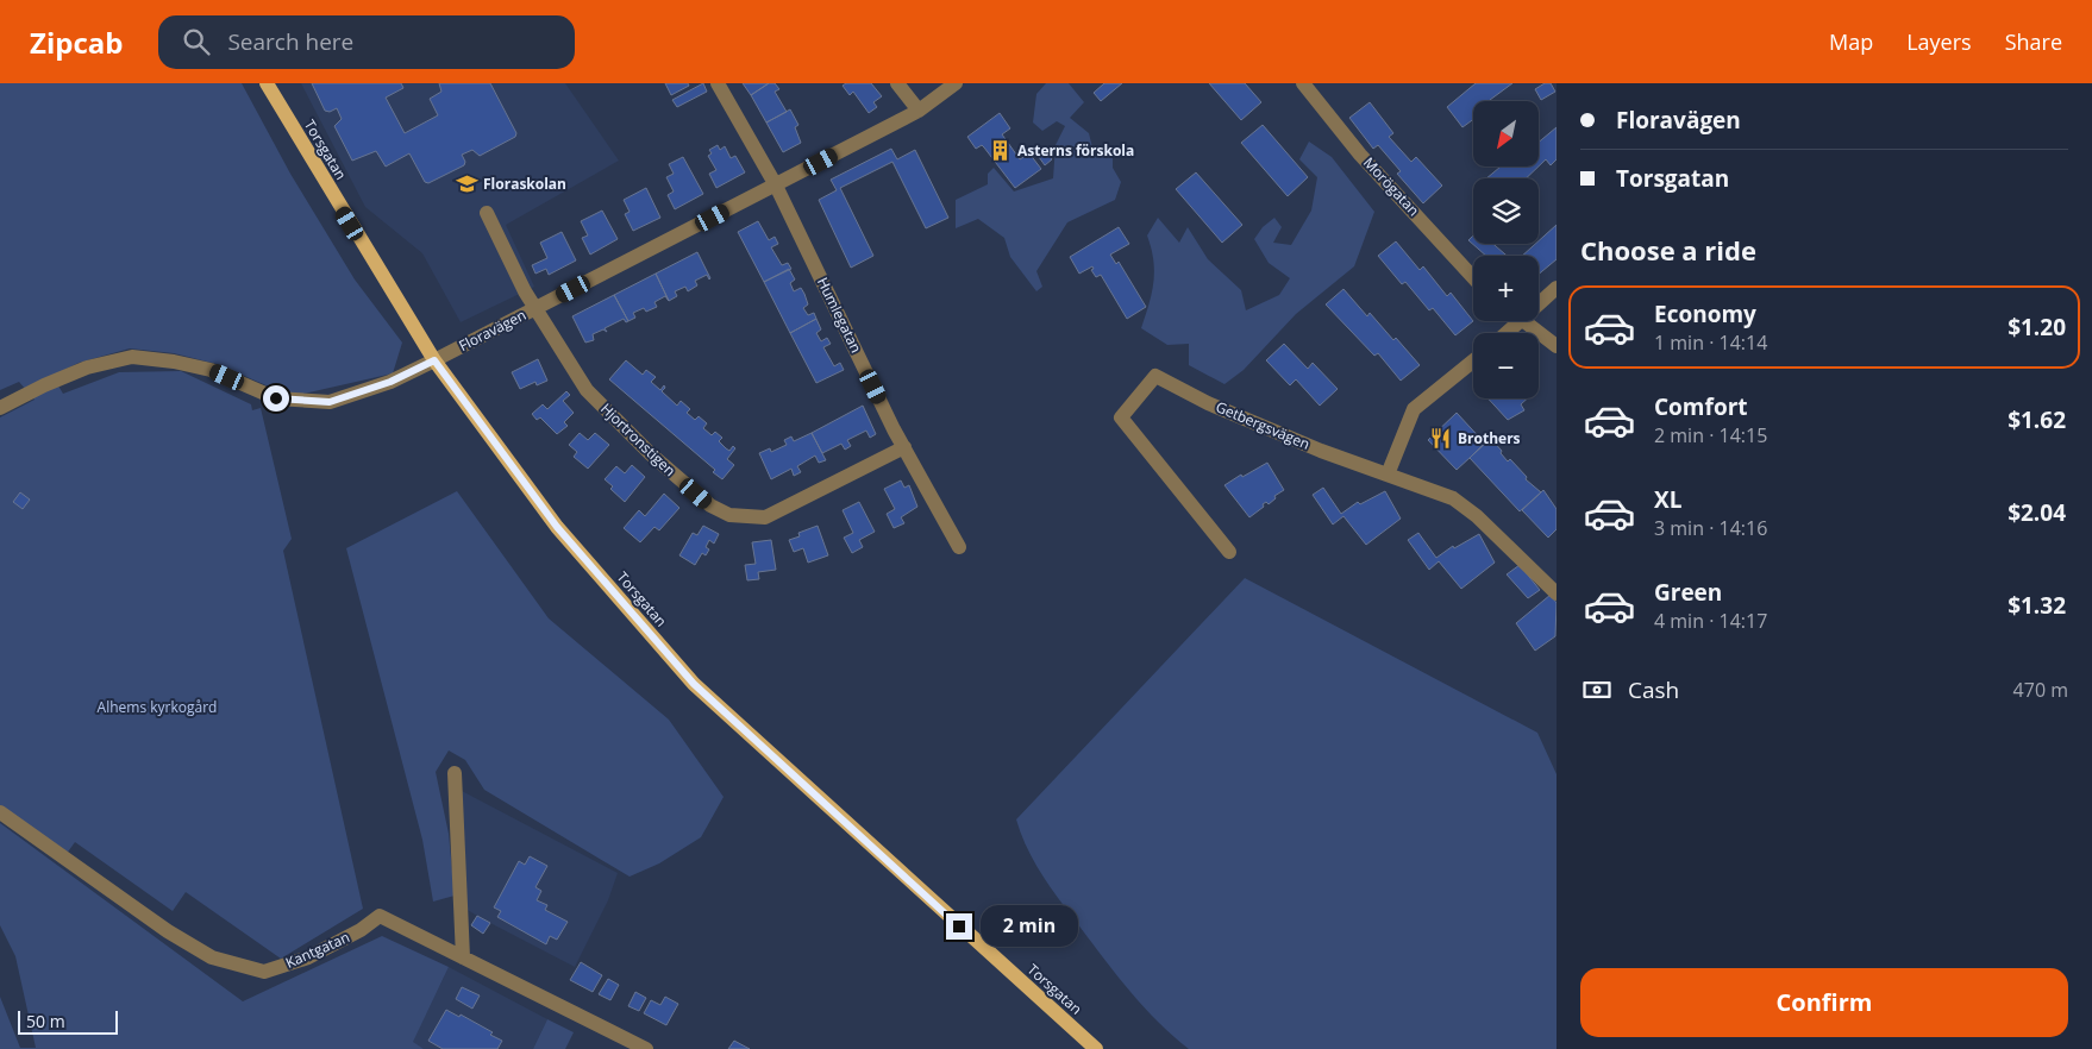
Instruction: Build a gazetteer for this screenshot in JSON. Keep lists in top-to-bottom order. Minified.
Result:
{"streets":{"main road":["Torsgatan"],"street":["Morögatan","Humlegatan","Floravägen","Getbergsvägen","Hjortronstigen","Kantgatan"]},"crossings":[["Torsgatan","Floravägen"],["Humlegatan","Floravägen"],["Humlegatan","Hjortronstigen"],["Floravägen","Hjortronstigen"]],"parks":["Alhems kyrkogård"],"places":{"building":["Asterns förskola"],"school or university":["Floraskolan"],"restaurant":["Brothers"]},"scale_bar":"50 m","north":"bottom left","page":{"header":"Zipcab","search":"Search here","nav":["Map","Layers","Share"],"banner":["Floravägen","Torsgatan"],"map_buttons":["+","−"],"heading":"Choose a ride","list":[{"name":"Economy","note":"1 min · 14:14","value":"$1.20"},{"name":"Comfort","note":"2 min · 14:15","value":"$1.62"},{"name":"XL","note":"3 min · 14:16","value":"$2.04"},{"name":"Green","note":"4 min · 14:17","value":"$1.32"}],"pay":["Cash","470 m"],"bubble":"2 min","buttons":"Confirm","scale":"50 m"}}
